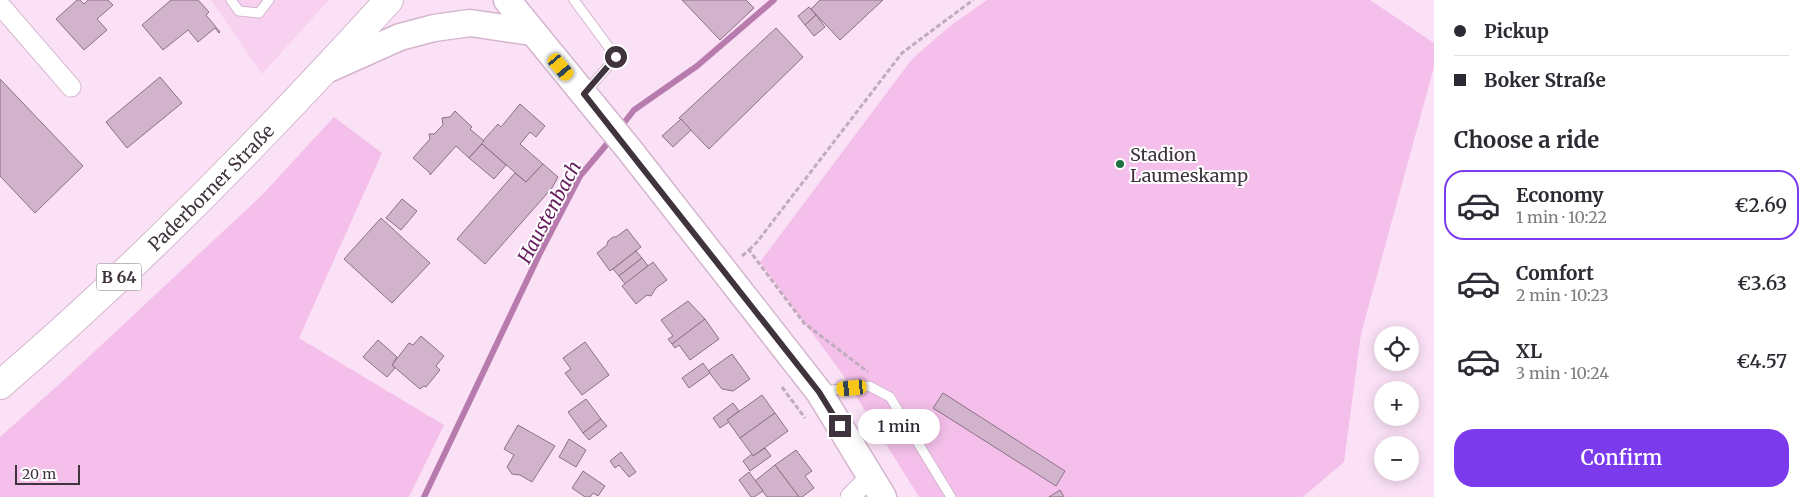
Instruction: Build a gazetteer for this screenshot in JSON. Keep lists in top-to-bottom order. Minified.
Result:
{"streets":{"main road":["Paderborner Straße","B 64"]},"water":["Haustenbach"],"places":["Stadion Laumeskamp"],"scale_bar":"20 m","page":{"banner":["Pickup","Boker Straße"],"heading":"Choose a ride","list":[{"name":"Economy","note":"1 min · 10:22","value":"€2.69"},{"name":"Comfort","note":"2 min · 10:23","value":"€3.63"},{"name":"XL","note":"3 min · 10:24","value":"€4.57"}],"map_buttons":["+","−"],"bubble":"1 min","buttons":"Confirm","scale":"20 m"}}
